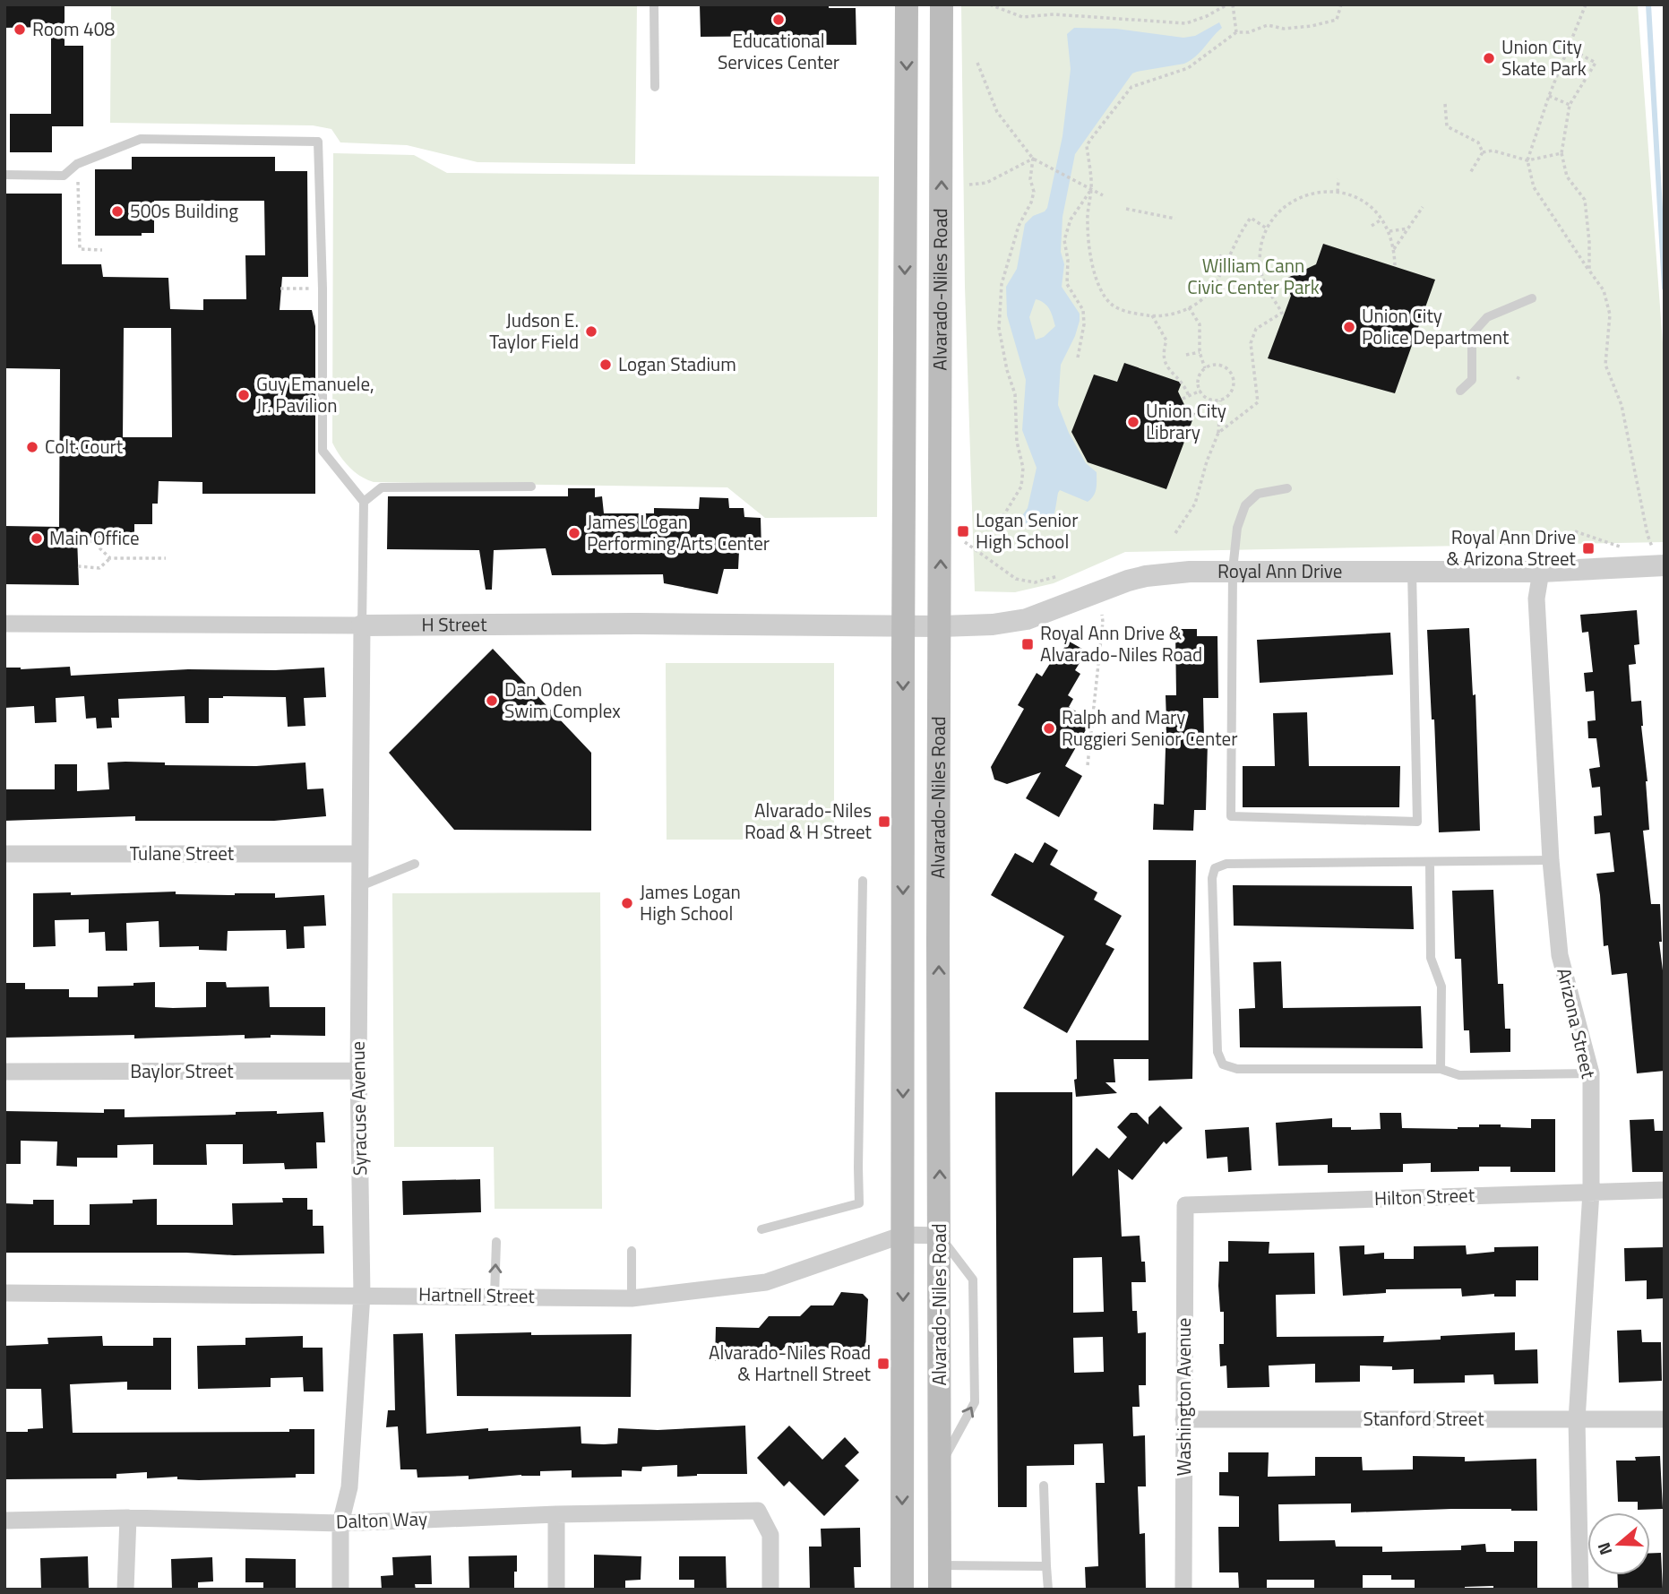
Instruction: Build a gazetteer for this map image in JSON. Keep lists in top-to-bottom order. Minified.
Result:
{"streets":{"main road":["Alvarado-Niles Road"],"street":["Royal Ann Drive","H Street","Tulane Street","Arizona Street","Baylor Street","Syracuse Avenue","Hilton Street","Hartnell Street","Washington Avenue","Stanford Street","Dalton Way"]},"crossings":[["Alvarado-Niles Road","Royal Ann Drive"],["Alvarado-Niles Road","H Street"],["Alvarado-Niles Road","Hartnell Street"],["Royal Ann Drive","H Street"],["Royal Ann Drive","Arizona Street"],["H Street","Syracuse Avenue"],["Tulane Street","Syracuse Avenue"],["Arizona Street","Hilton Street"],["Arizona Street","Stanford Street"],["Baylor Street","Syracuse Avenue"],["Syracuse Avenue","Hartnell Street"],["Syracuse Avenue","Dalton Way"],["Hilton Street","Washington Avenue"],["Washington Avenue","Stanford Street"]],"parks":["William Cann Civic Center Park"],"places":{"other":["Educational Services Center","Room 408","Union City Skate Park","500s Building","Union City Police Department","Judson E. Taylor Field","Logan Stadium","Guy Emanuele, Jr. Pavilion","Union City Library","Colt Court","James Logan Performing Arts Center","Main Office","Dan Oden Swim Complex","Ralph and Mary Ruggieri Senior Center","James Logan High School"],"transit":["Logan Senior High School","Royal Ann Drive & Arizona Street","Royal Ann Drive & Alvarado-Niles Road","Alvarado-Niles Road & H Street","Alvarado-Niles Road & Hartnell Street"]},"north":"left"}
